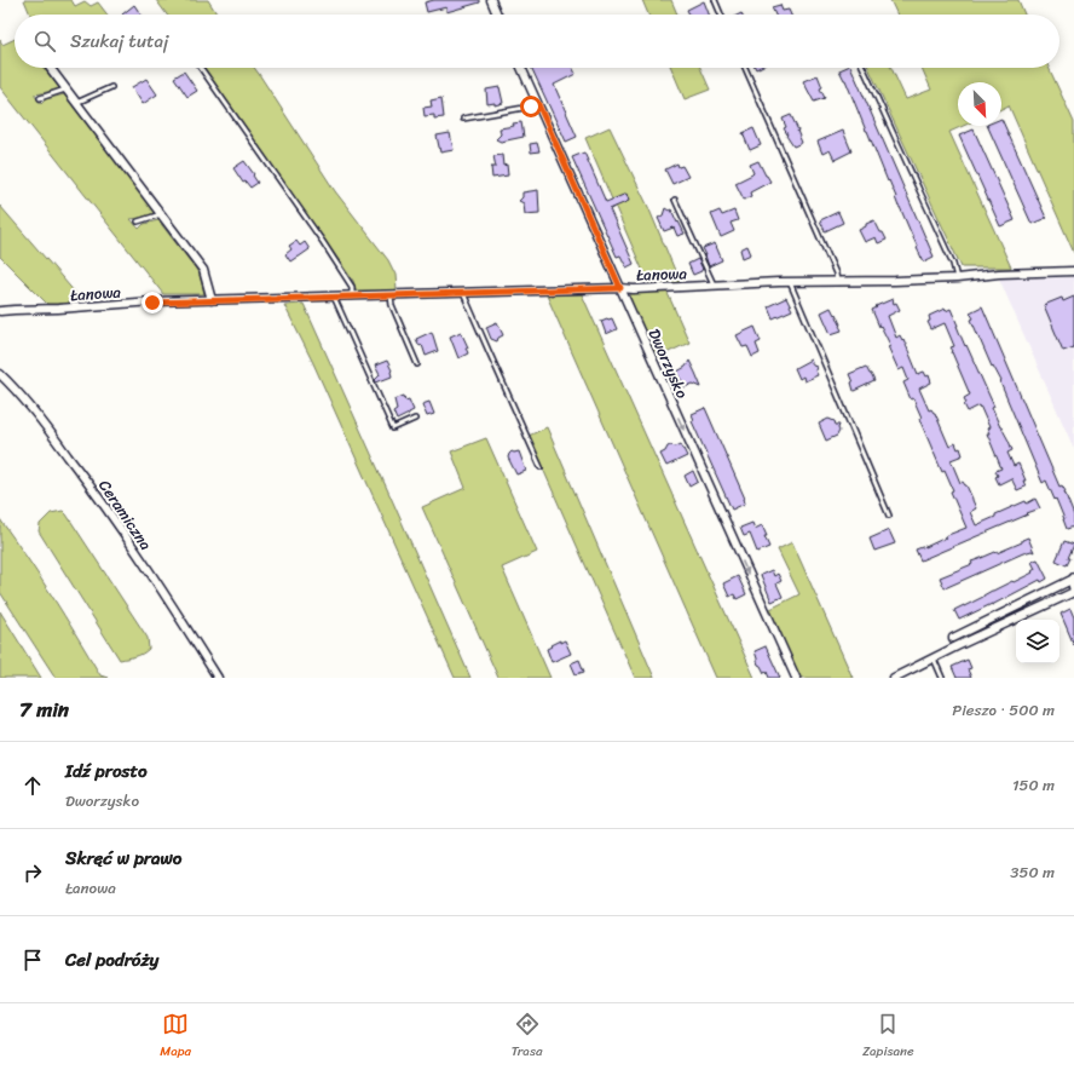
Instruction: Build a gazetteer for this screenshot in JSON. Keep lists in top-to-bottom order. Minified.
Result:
{"streets":{"street":["Łanowa","Dworzysko","Ceramiczna"]},"crossings":[["Łanowa","Dworzysko"]],"one_way":["Dworzysko"],"north":"bottom right","page":{"search":"Szukaj tutaj","heading":["7 min","Pieszo · 500 m"],"list":[["Idź prosto","Dworzysko","150 m"],["Skręć w prawo","Łanowa","350 m"],"Cel podróży"],"nav":["Mapa","Trasa","Zapisane"]}}
